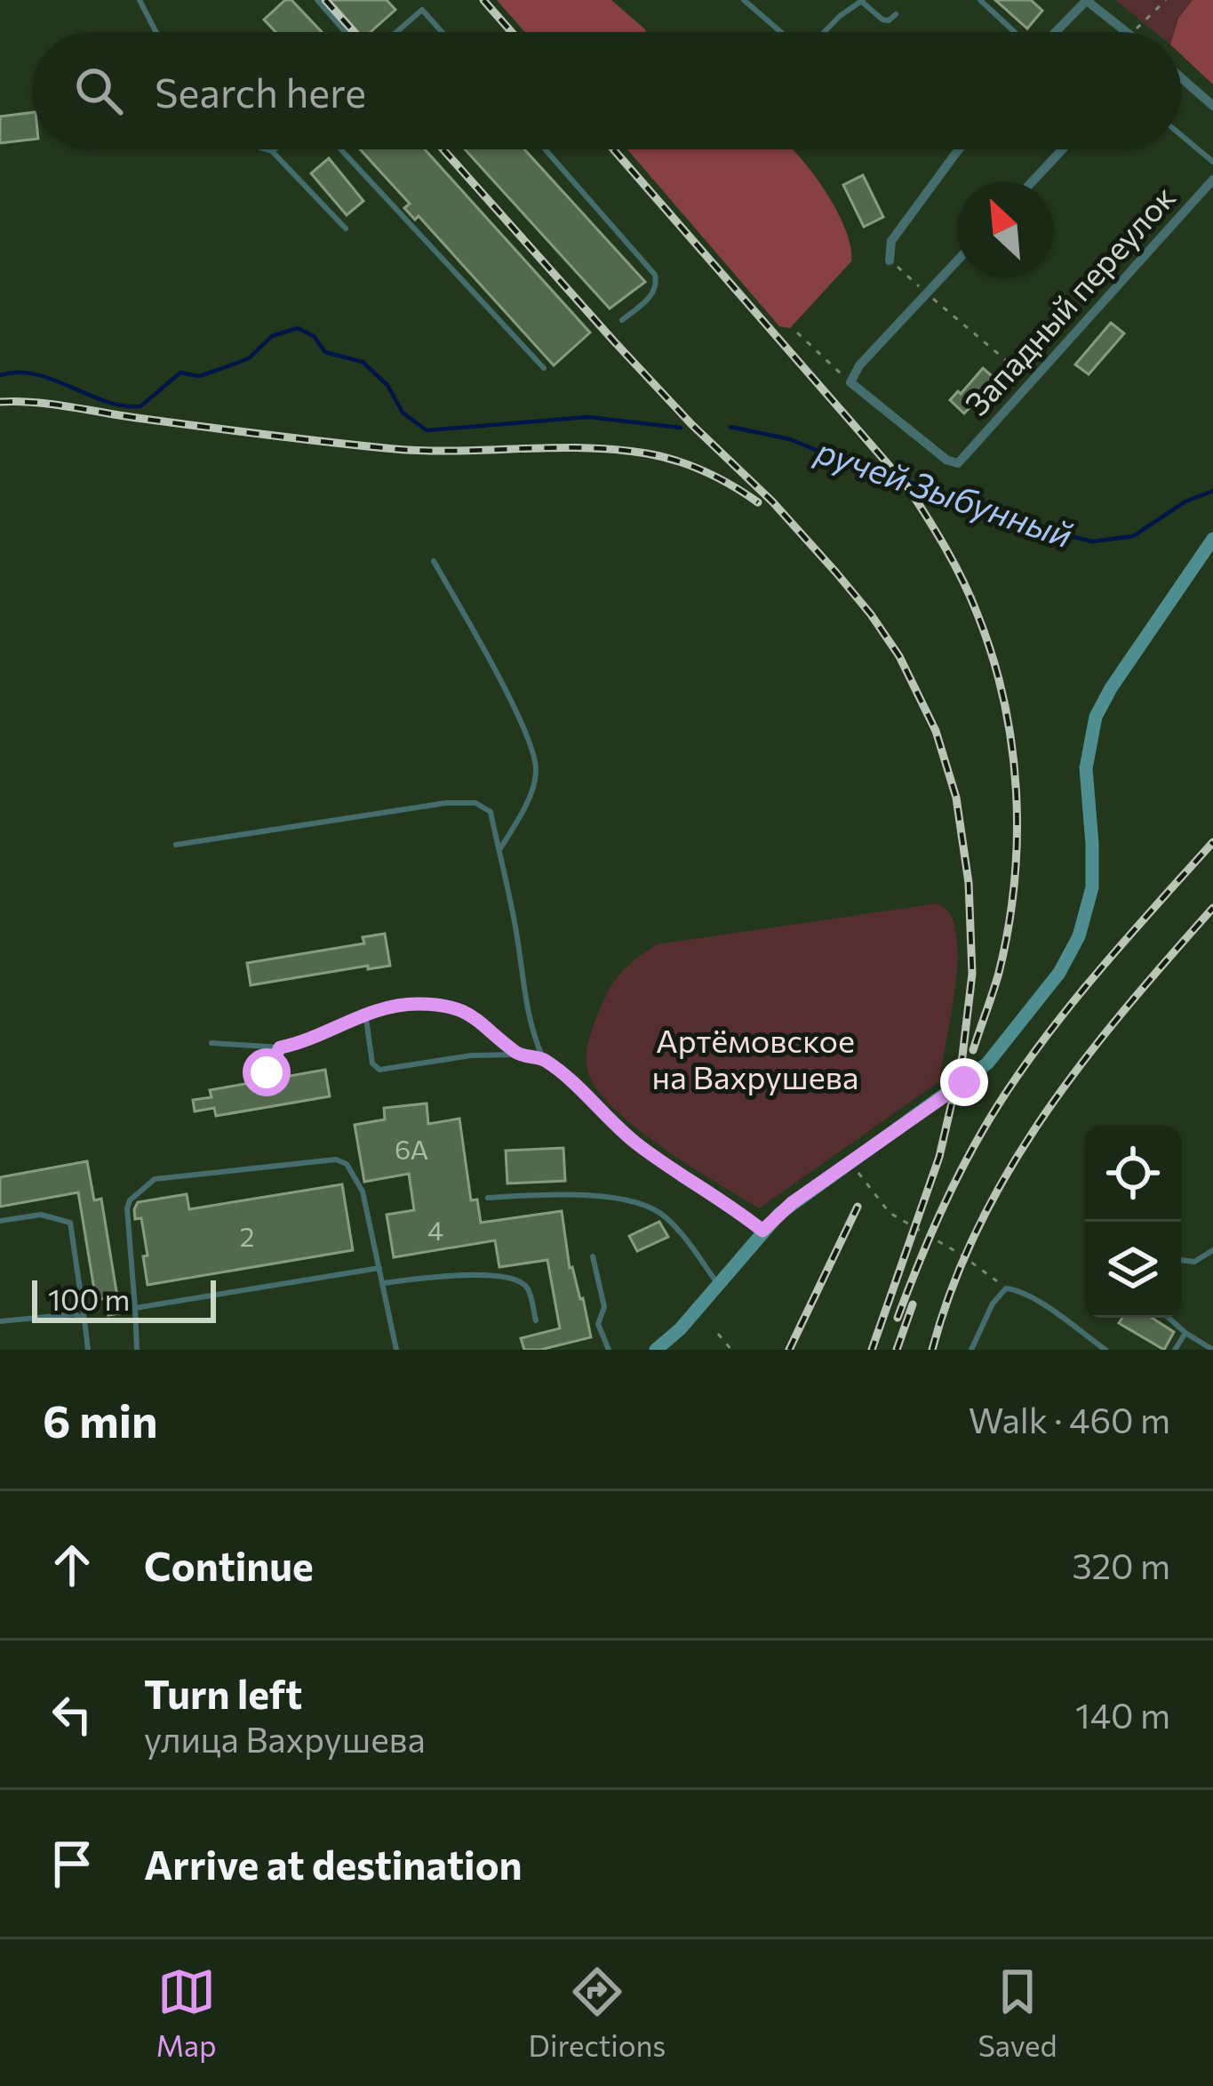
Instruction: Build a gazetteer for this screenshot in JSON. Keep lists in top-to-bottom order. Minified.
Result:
{"streets":{"street":["Западный переулок"]},"water":["ручей Зыбунный"],"parks":["Артёмовское на Вахрушева"],"house_numbers":["6А","4","2"],"scale_bar":"100 m","north":"top left","page":{"search":"Search here","scale":"100 m","heading":["6 min","Walk · 460 m"],"list":[["Continue","320 m"],["Turn left","улица Вахрушева","140 m"],"Arrive at destination"],"nav":["Map","Directions","Saved"]}}
